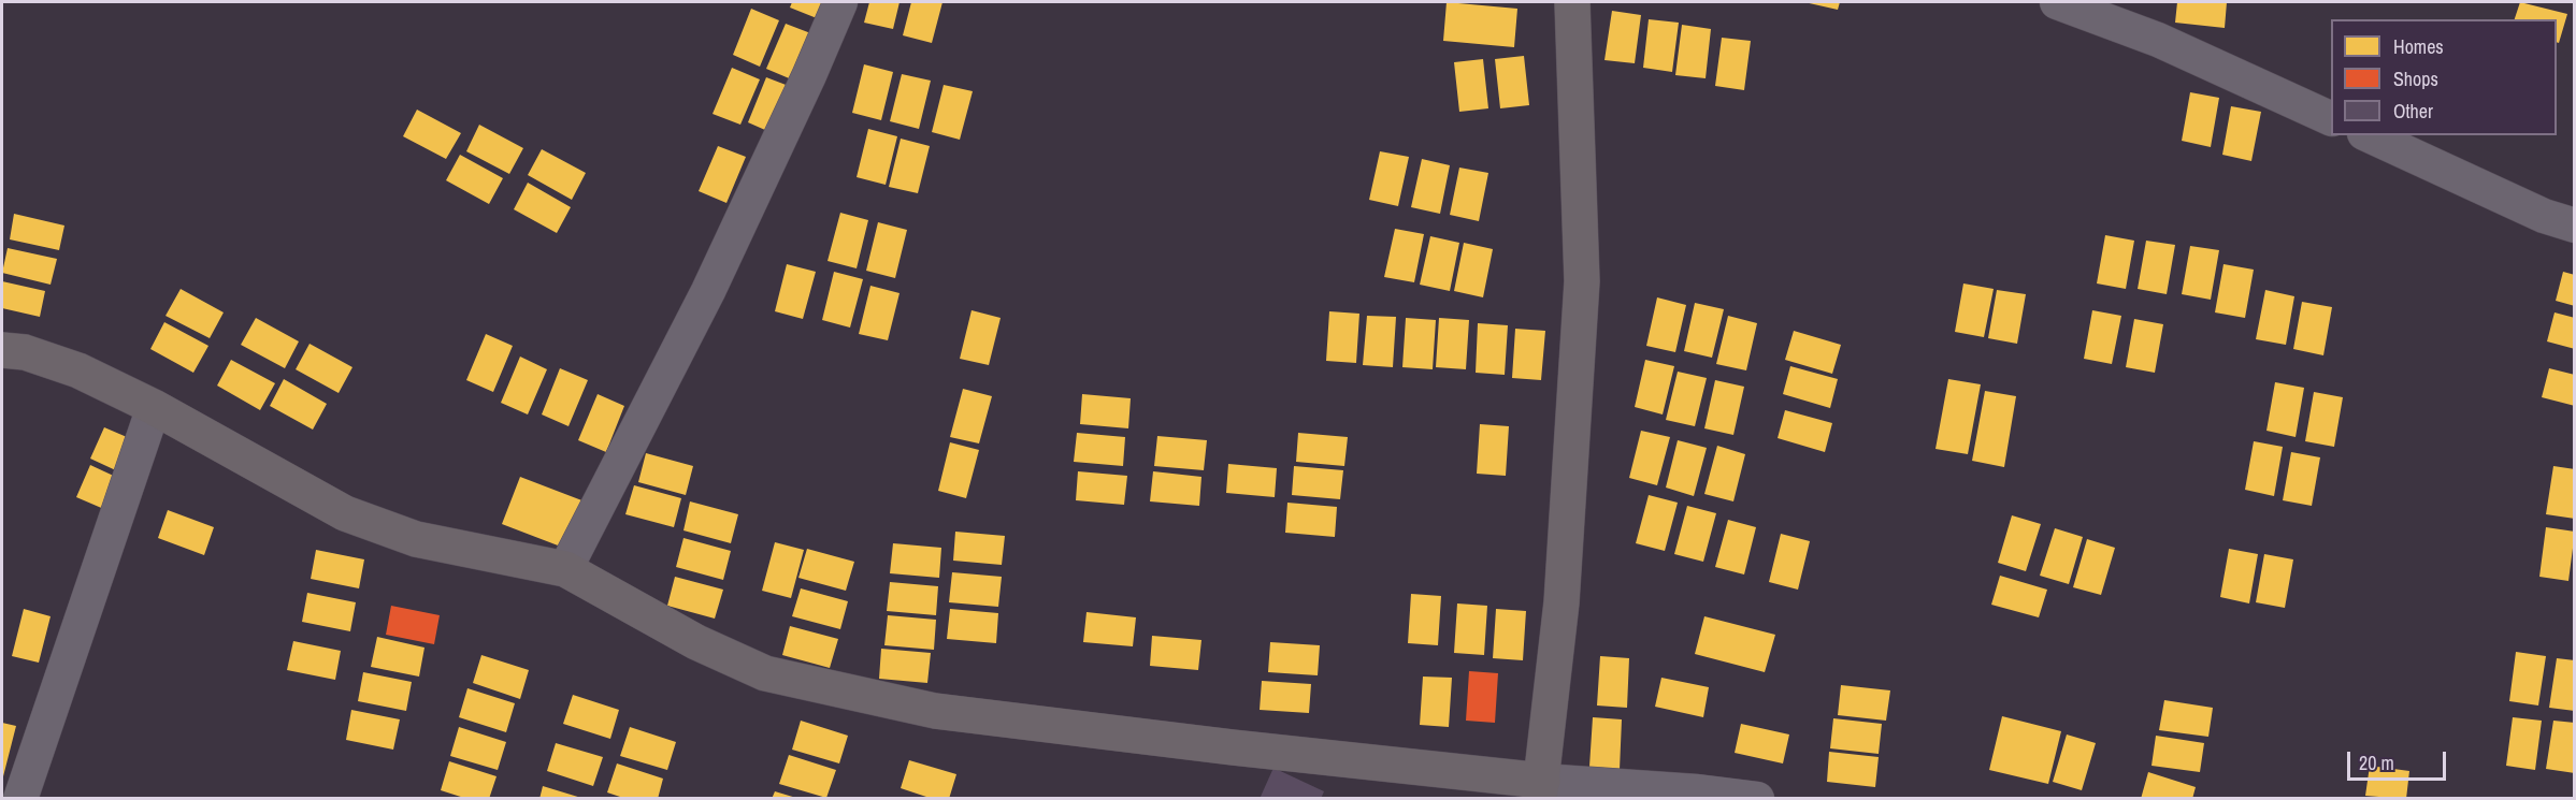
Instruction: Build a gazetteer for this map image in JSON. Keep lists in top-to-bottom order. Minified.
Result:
{"legend":["Homes","Shops","Other"],"scale_bar":"20 m"}
